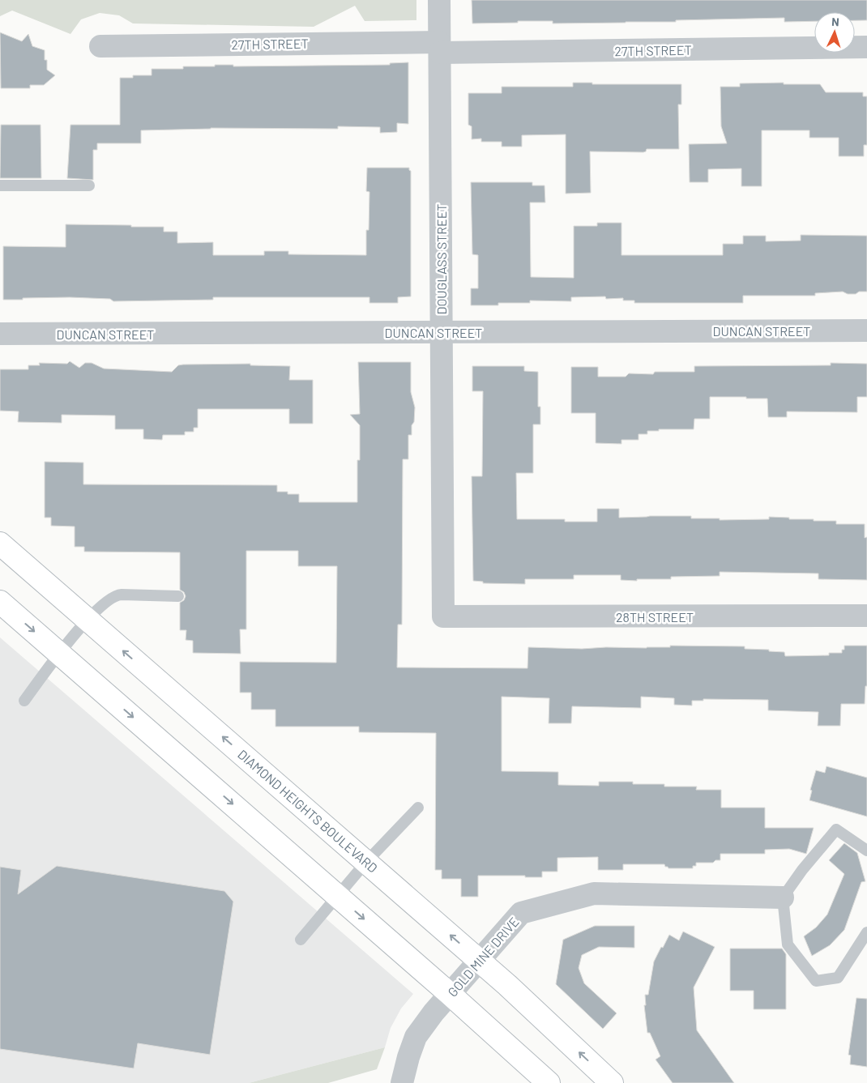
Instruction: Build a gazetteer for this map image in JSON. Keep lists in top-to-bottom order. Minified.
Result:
{"streets":{"main road":["DIAMOND HEIGHTS BOULEVARD"],"street":["27TH STREET","DOUGLASS STREET","DUNCAN STREET","28TH STREET","GOLD MINE DRIVE"]},"crossings":[["27TH STREET","DOUGLASS STREET"],["DOUGLASS STREET","DUNCAN STREET"],["DOUGLASS STREET","28TH STREET"],["DIAMOND HEIGHTS BOULEVARD","GOLD MINE DRIVE"]],"north":"top"}
